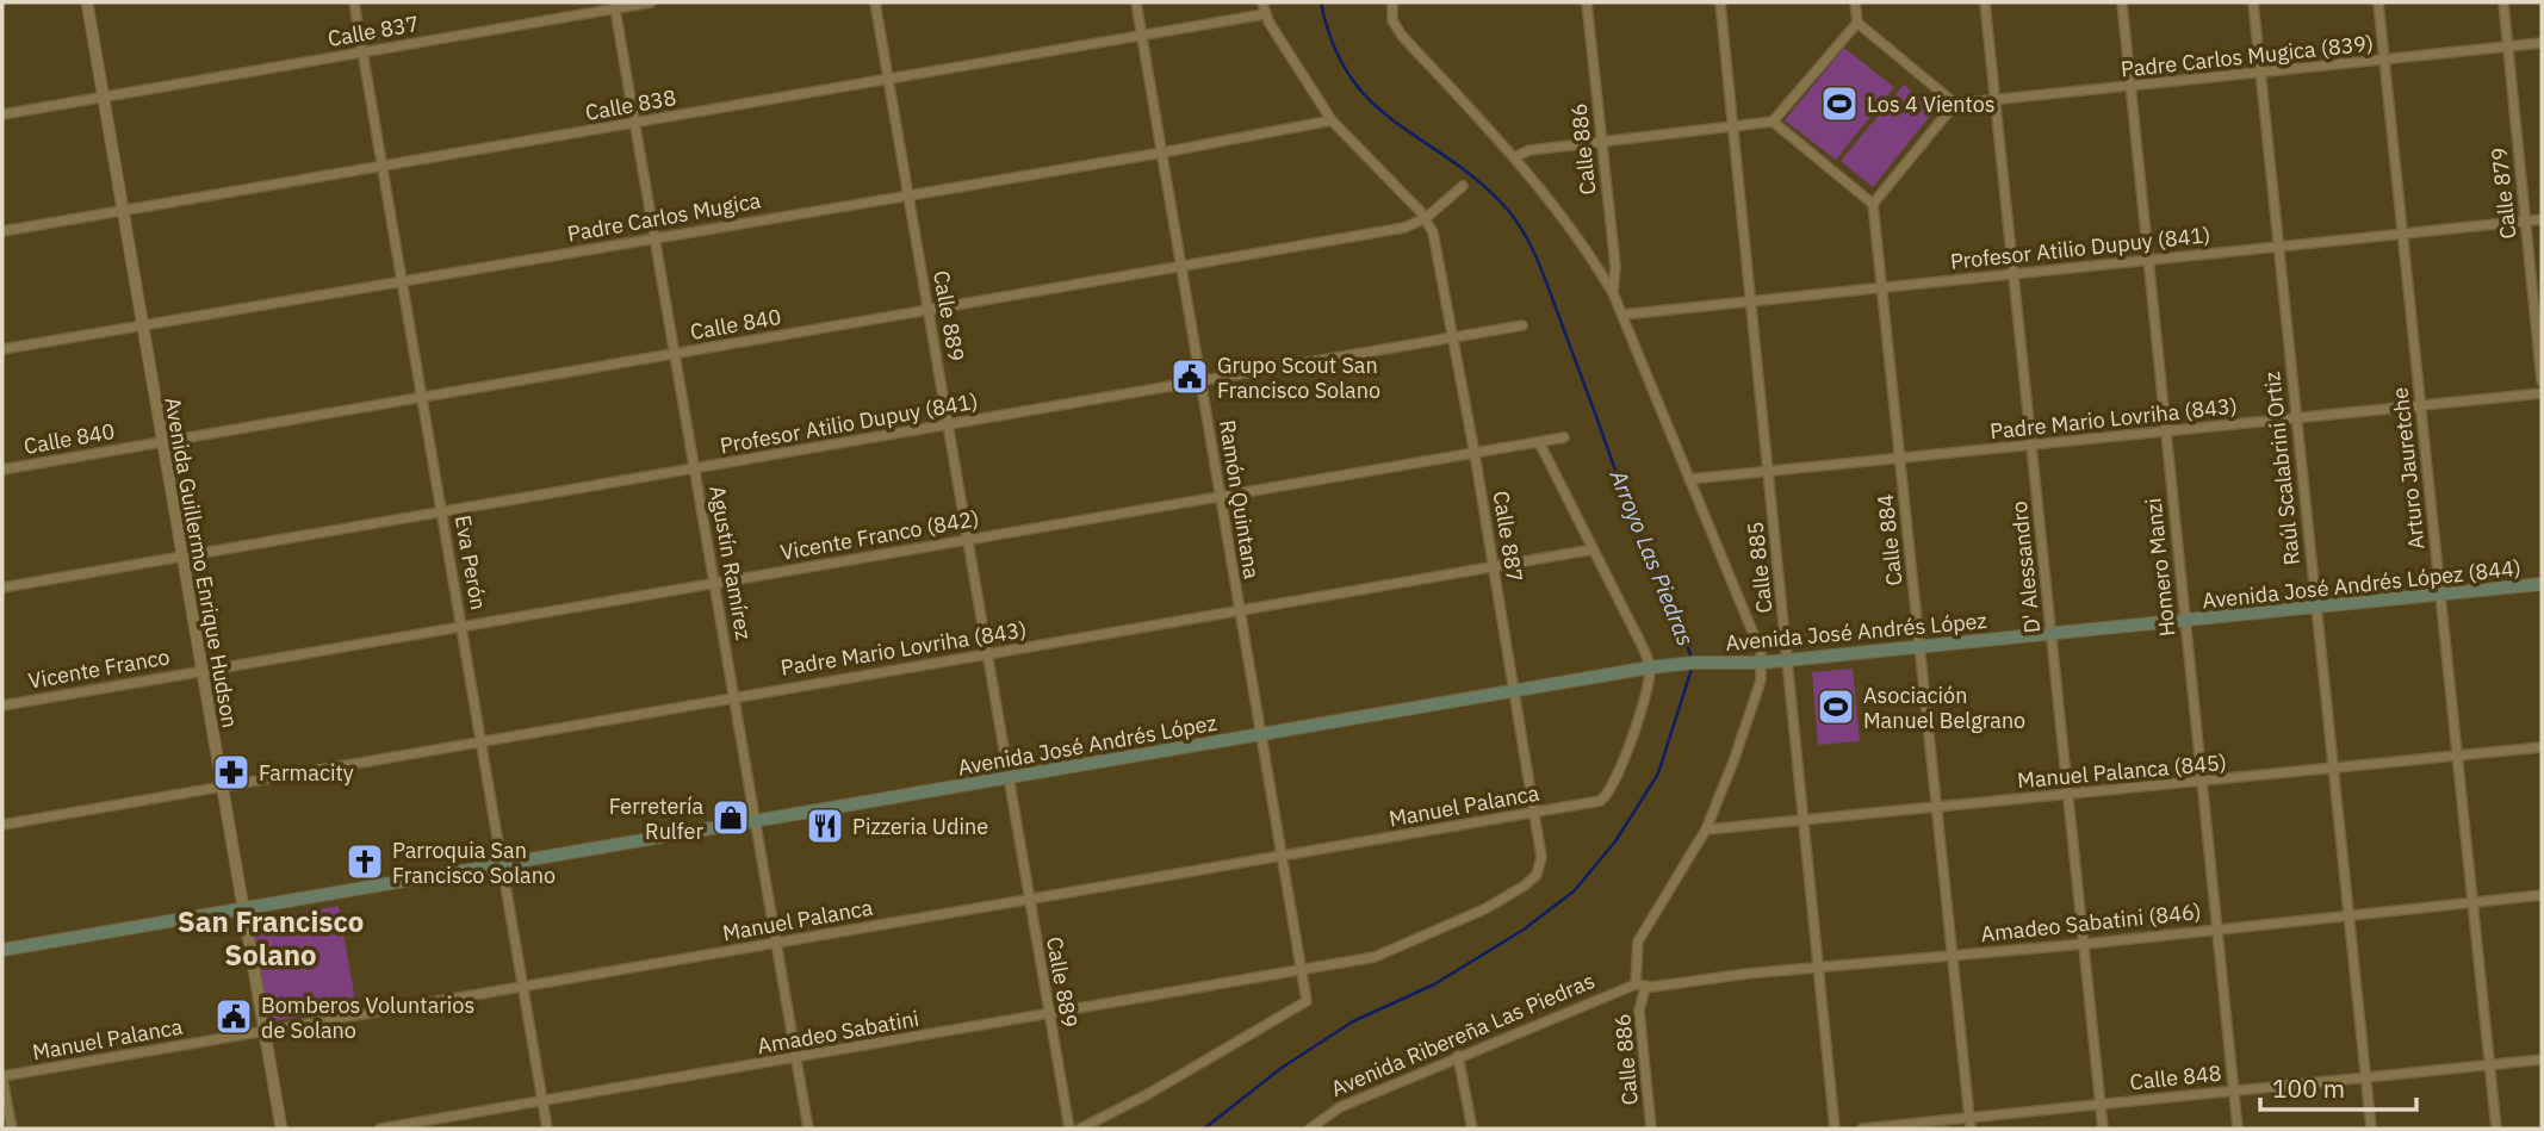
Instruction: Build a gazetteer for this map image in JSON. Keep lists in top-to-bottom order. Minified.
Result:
{"streets":{"main road":["Avenida José Andrés López (844)","Avenida José Andrés López"],"street":["Calle 837","Padre Carlos Mugica (839)","Calle 838","Calle 886","Calle 879","Padre Carlos Mugica","Profesor Atilio Dupuy (841)","Calle 889","Calle 840","Padre Mario Lovriha (843)","Raúl Scalabrini Ortiz","Arturo Jauretche","Ramón Quintana","Vicente Franco (842)","Calle 887","Calle 884","Avenida Guillermo Enrique Hudson","Eva Perón","Agustín Ramírez","Calle 885","D' Alessandro","Homero Manzi","Vicente Franco","Manuel Palanca (845)","Manuel Palanca","Amadeo Sabatini (846)","Amadeo Sabatini","Avenida Ribereña Las Piedras","Calle 848"]},"crossings":[["Calle 837","Avenida Guillermo Enrique Hudson"],["Calle 837","Eva Perón"],["Calle 837","Agustín Ramírez"],["Padre Carlos Mugica (839)","Calle 879"],["Padre Carlos Mugica (839)","Raúl Scalabrini Ortiz"],["Padre Carlos Mugica (839)","Arturo Jauretche"],["Padre Carlos Mugica (839)","D' Alessandro"],["Padre Carlos Mugica (839)","Homero Manzi"],["Calle 838","Calle 889"],["Calle 838","Ramón Quintana"],["Calle 838","Avenida Guillermo Enrique Hudson"],["Calle 838","Eva Perón"],["Calle 838","Agustín Ramírez"],["Calle 886","Amadeo Sabatini (846)"],["Calle 886","Avenida Ribereña Las Piedras"],["Calle 879","Profesor Atilio Dupuy (841)"],["Padre Carlos Mugica","Calle 889"],["Padre Carlos Mugica","Ramón Quintana"],["Padre Carlos Mugica","Avenida Guillermo Enrique Hudson"],["Padre Carlos Mugica","Eva Perón"],["Padre Carlos Mugica","Agustín Ramírez"],["Profesor Atilio Dupuy (841)","Calle 889"],["Profesor Atilio Dupuy (841)","Raúl Scalabrini Ortiz"],["Profesor Atilio Dupuy (841)","Arturo Jauretche"],["Profesor Atilio Dupuy (841)","Ramón Quintana"],["Profesor Atilio Dupuy (841)","Calle 887"],["Profesor Atilio Dupuy (841)","Calle 884"],["Profesor Atilio Dupuy (841)","Avenida Guillermo Enrique Hudson"],["Profesor Atilio Dupuy (841)","Eva Perón"],["Profesor Atilio Dupuy (841)","Agustín Ramírez"],["Profesor Atilio Dupuy (841)","Calle 885"],["Profesor Atilio Dupuy (841)","D' Alessandro"],["Profesor Atilio Dupuy (841)","Homero Manzi"],["Calle 889","Calle 840"],["Calle 889","Padre Mario Lovriha (843)"],["Calle 889","Vicente Franco (842)"],["Calle 889","Avenida José Andrés López"],["Calle 889","Manuel Palanca"],["Calle 889","Amadeo Sabatini"],["Calle 840","Ramón Quintana"],["Calle 840","Calle 887"],["Calle 840","Avenida Guillermo Enrique Hudson"],["Calle 840","Eva Perón"],["Calle 840","Agustín Ramírez"],["Padre Mario Lovriha (843)","Raúl Scalabrini Ortiz"],["Padre Mario Lovriha (843)","Arturo Jauretche"],["Padre Mario Lovriha (843)","Ramón Quintana"],["Padre Mario Lovriha (843)","Calle 887"],["Padre Mario Lovriha (843)","Calle 884"],["Padre Mario Lovriha (843)","Avenida Guillermo Enrique Hudson"],["Padre Mario Lovriha (843)","Eva Perón"],["Padre Mario Lovriha (843)","Agustín Ramírez"],["Padre Mario Lovriha (843)","Calle 885"],["Padre Mario Lovriha (843)","D' Alessandro"],["Padre Mario Lovriha (843)","Homero Manzi"],["Raúl Scalabrini Ortiz","Avenida José Andrés López (844)"],["Raúl Scalabrini Ortiz","Manuel Palanca (845)"],["Raúl Scalabrini Ortiz","Amadeo Sabatini (846)"],["Raúl Scalabrini Ortiz","Calle 848"],["Arturo Jauretche","Avenida José Andrés López (844)"],["Arturo Jauretche","Manuel Palanca (845)"],["Arturo Jauretche","Amadeo Sabatini (846)"],["Arturo Jauretche","Calle 848"],["Ramón Quintana","Vicente Franco (842)"],["Ramón Quintana","Calle 887"],["Ramón Quintana","Avenida José Andrés López"],["Ramón Quintana","Manuel Palanca"],["Ramón Quintana","Amadeo Sabatini"],["Vicente Franco (842)","Calle 887"],["Vicente Franco (842)","Avenida Guillermo Enrique Hudson"],["Vicente Franco (842)","Eva Perón"],["Vicente Franco (842)","Agustín Ramírez"],["Vicente Franco (842)","Vicente Franco"],["Calle 887","Avenida José Andrés López"],["Calle 887","Manuel Palanca"],["Calle 887","Amadeo Sabatini"],["Calle 884","Avenida José Andrés López"],["Calle 884","Manuel Palanca (845)"],["Calle 884","Amadeo Sabatini (846)"],["Calle 884","Calle 848"],["Avenida Guillermo Enrique Hudson","Avenida José Andrés López"],["Avenida Guillermo Enrique Hudson","Vicente Franco"],["Avenida Guillermo Enrique Hudson","Manuel Palanca"],["Eva Perón","Avenida José Andrés López"],["Eva Perón","Manuel Palanca"],["Eva Perón","Amadeo Sabatini"],["Agustín Ramírez","Avenida José Andrés López"],["Agustín Ramírez","Manuel Palanca"],["Agustín Ramírez","Amadeo Sabatini"],["Calle 885","Avenida José Andrés López"],["Calle 885","Manuel Palanca (845)"],["Calle 885","Amadeo Sabatini (846)"],["D' Alessandro","Avenida José Andrés López"],["D' Alessandro","Manuel Palanca (845)"],["D' Alessandro","Amadeo Sabatini (846)"],["D' Alessandro","Calle 848"],["Homero Manzi","Avenida José Andrés López (844)"],["Homero Manzi","Avenida José Andrés López"],["Homero Manzi","Manuel Palanca (845)"],["Homero Manzi","Amadeo Sabatini (846)"],["Homero Manzi","Calle 848"],["Avenida José Andrés López (844)","Avenida José Andrés López"],["Avenida José Andrés López","Manuel Palanca"],["Amadeo Sabatini (846)","Avenida Ribereña Las Piedras"]],"districts":["San Francisco Solano"],"water":["Arroyo Las Piedras"],"places":{"sports":["Los 4 Vientos","Asociación Manuel Belgrano"],"public building":["Grupo Scout San Francisco Solano","Bomberos Voluntarios de Solano"],"pharmacy":["Farmacity"],"shop":["Ferretería Rulfer"],"restaurant":["Pizzeria Udine"],"church":["Parroquia San Francisco Solano"]},"scale_bar":"100 m"}
